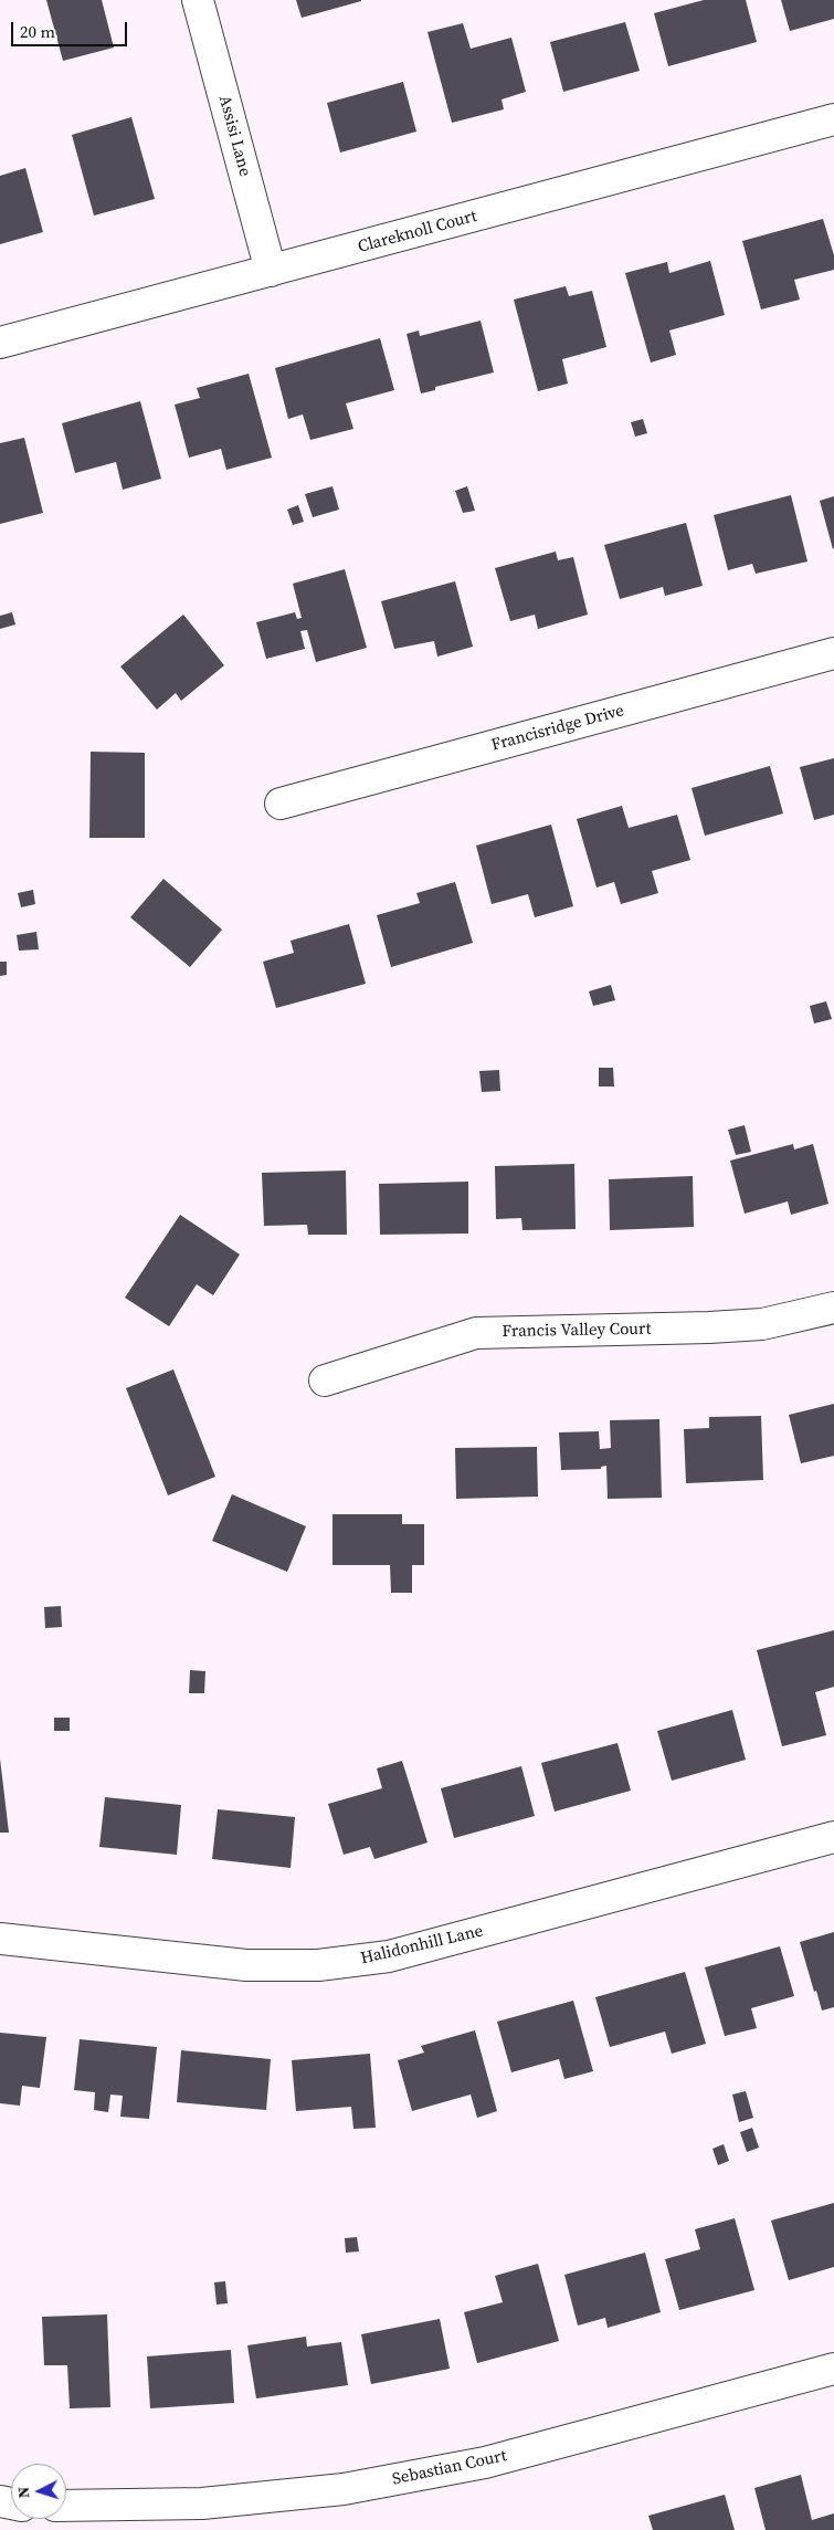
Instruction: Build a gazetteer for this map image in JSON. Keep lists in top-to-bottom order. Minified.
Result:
{"streets":{"street":["Assisi Lane","Clareknoll Court","Francisridge Drive","Francis Valley Court","Halidonhill Lane","Sebastian Court"]},"crossings":[["Assisi Lane","Clareknoll Court"]],"scale_bar":"20 m","north":"left"}
